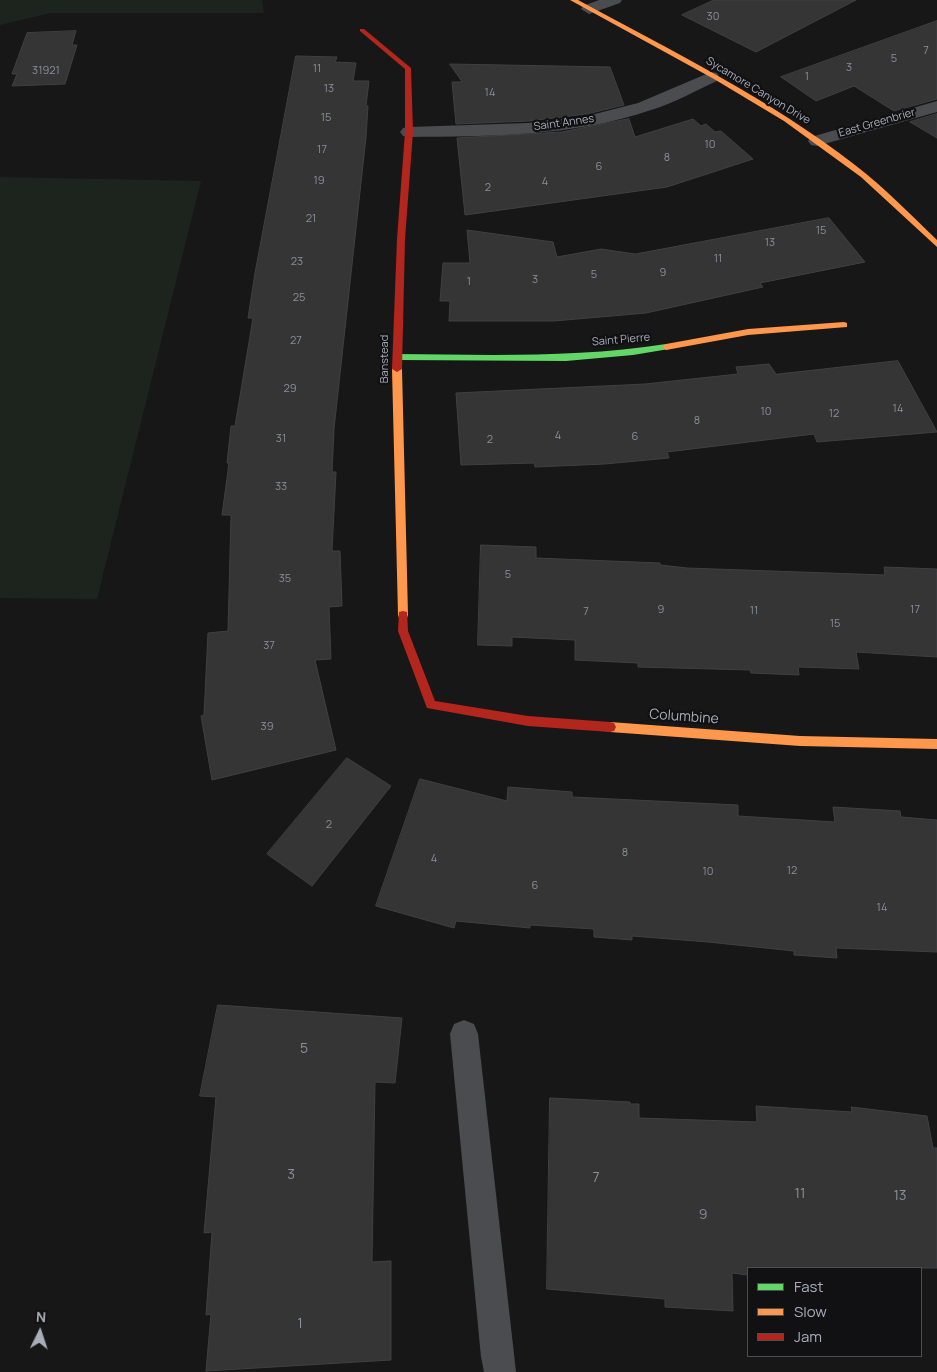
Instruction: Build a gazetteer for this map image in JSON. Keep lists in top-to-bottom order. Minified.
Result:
{"streets":{"street":["Sycamore Canyon Drive","Saint Annes","East Greenbrier","Saint Pierre","Banstead","Columbine"]},"crossings":[["Sycamore Canyon Drive","Saint Annes"],["Sycamore Canyon Drive","East Greenbrier"],["Saint Annes","Banstead"],["Saint Pierre","Banstead"],["Banstead","Columbine"]],"house_numbers":["30","7","5","3","11","31921","1","13","14","15","10","17","8","6","19","4","2","21","15","13","11","23","9","5","3","1","25","27","29","14","10","12","8","4","6","31","2","33","5","35","9","17","11","7","15","37","39","2","8","4","12","10","6","14","5","3","7","11","13","9","1"],"legend":["Fast","Slow","Jam"],"north":"top"}
